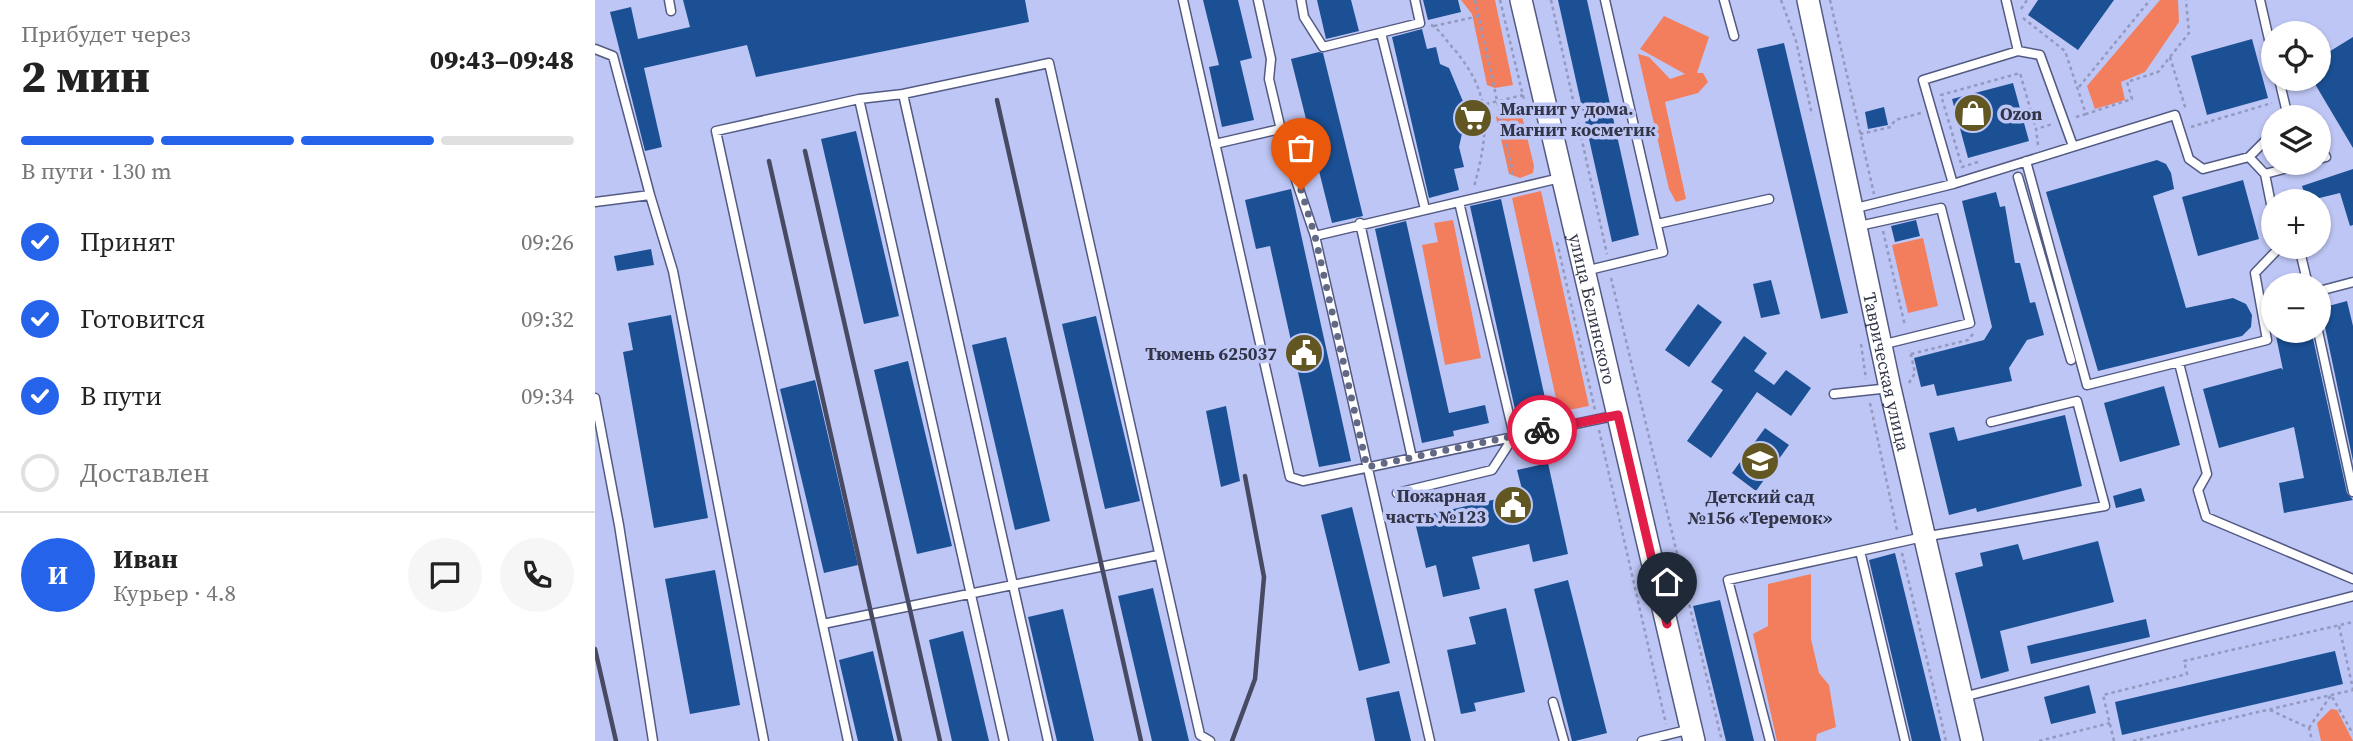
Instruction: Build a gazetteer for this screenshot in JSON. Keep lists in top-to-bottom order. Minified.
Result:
{"streets":{"street":["улица Белинского","Таврическая улица"]},"places":{"shop":["Ozon"],"supermarket":["Магнит у дома. Магнит косметик"],"public building":["Тюмень 625037","Пожарная часть №123"],"school or university":["Детский сад №156 «Теремок»"]},"page":{"heading":["2 мин","Прибудет через","09:43–09:48"],"panel":["Иван","Курьер · 4.8"],"map_buttons":["+","−"],"bar":"В пути · 130 m","list":[["Принят","09:26"],["Готовится","09:32"],["В пути","09:34"],"Доставлен"],"round":"И"}}
